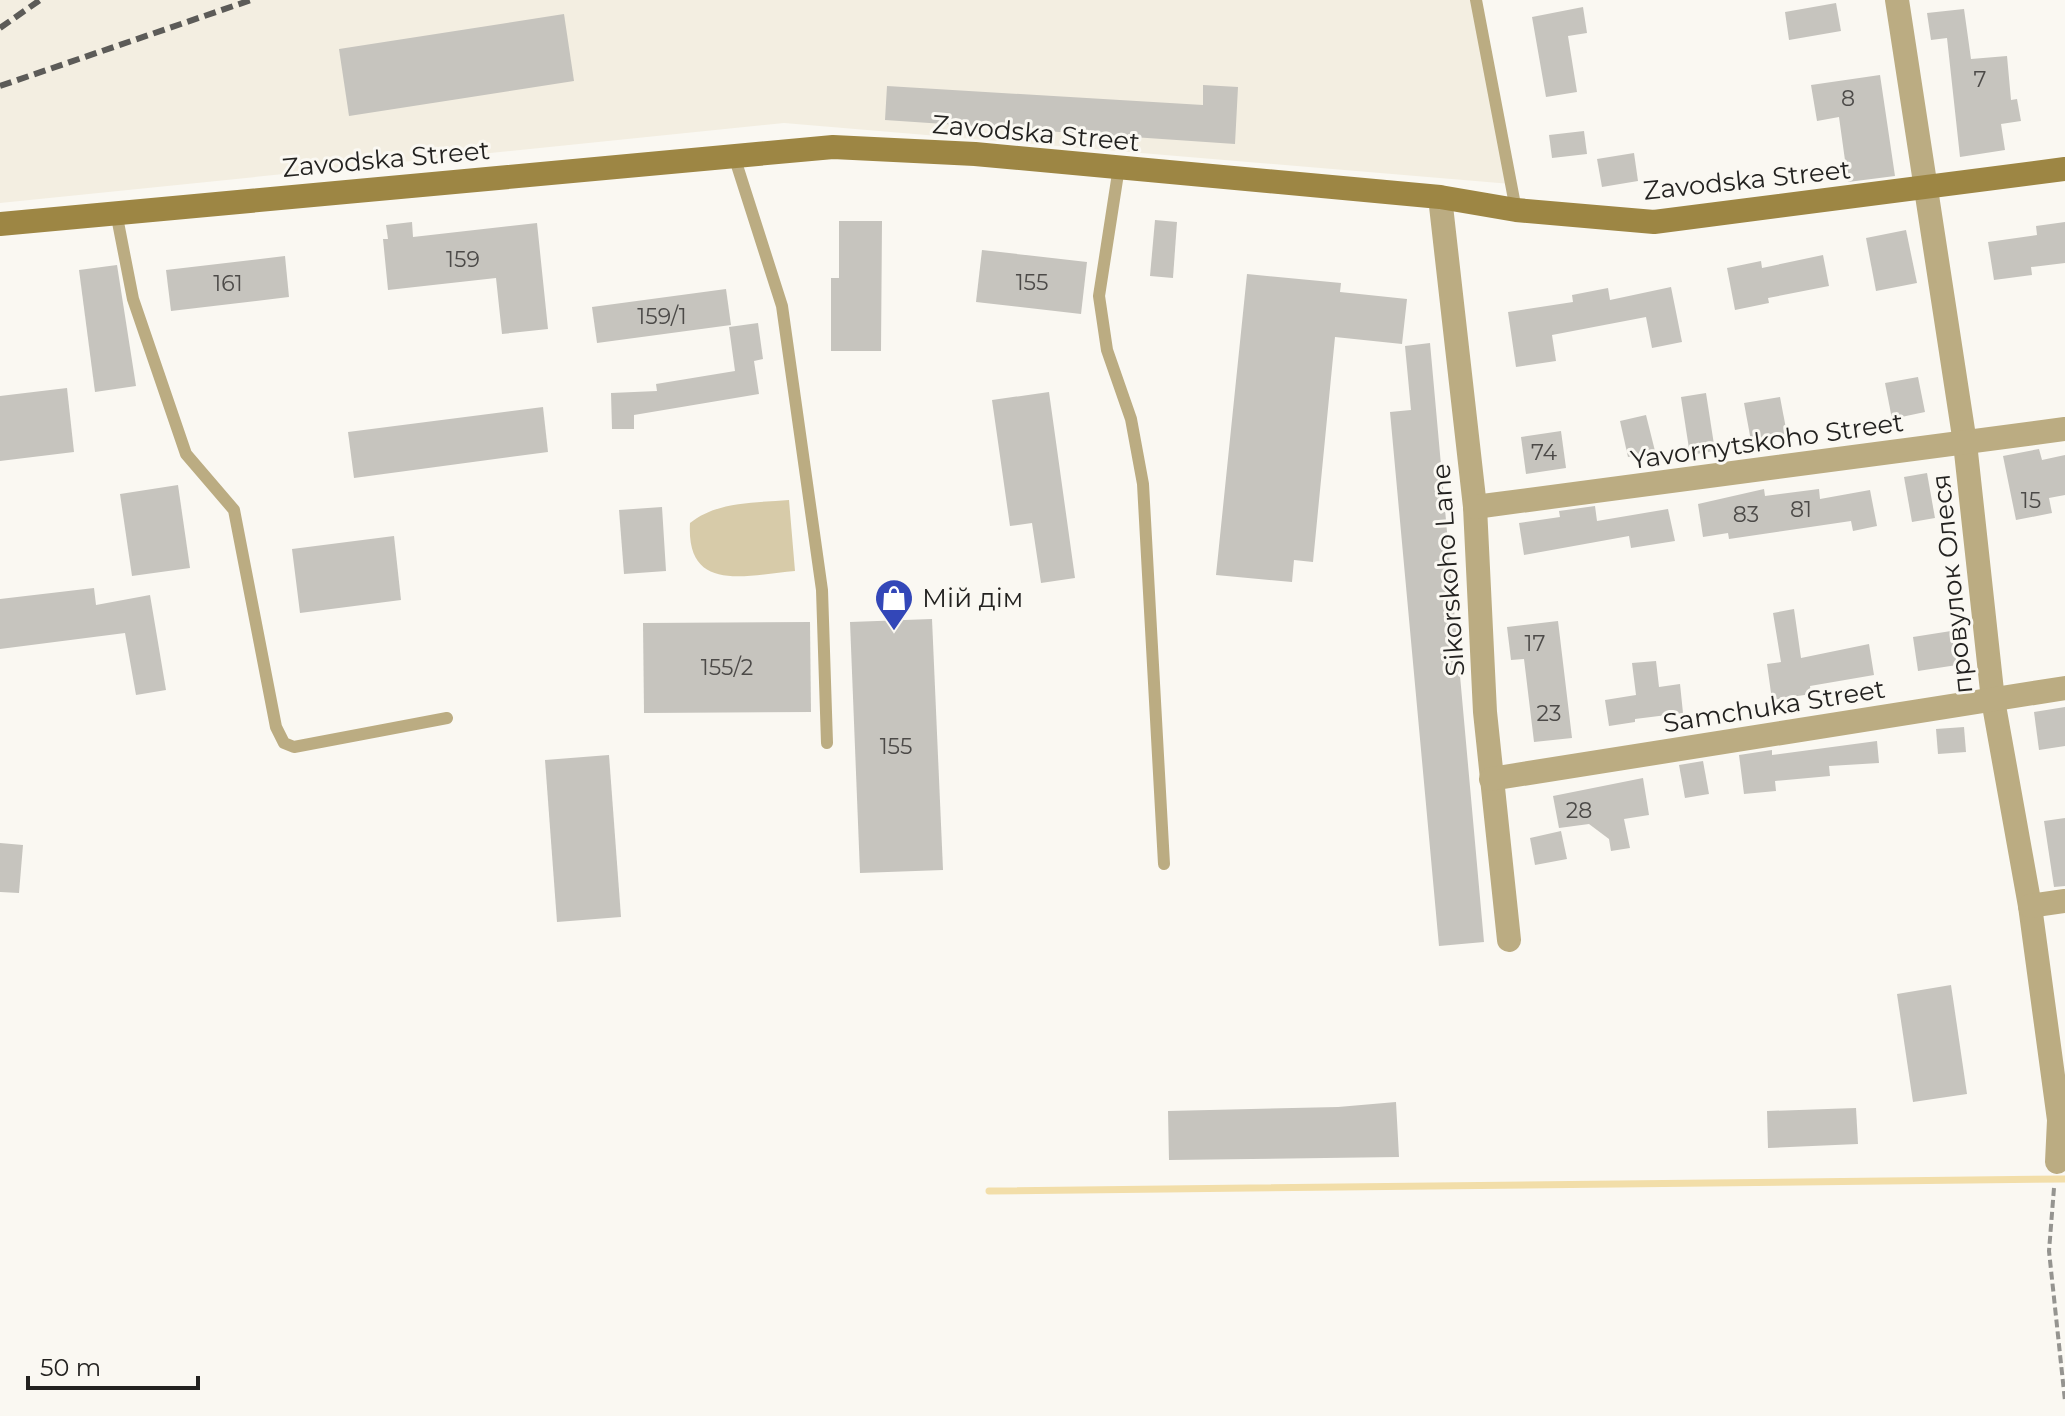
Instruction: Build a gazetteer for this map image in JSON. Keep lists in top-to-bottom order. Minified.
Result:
{"streets":{"street":["Zavodska Street","Yavornytskoho Street","Sikorskoho Lane","провулок Олеся","Samchuka Street"]},"crossings":[["Zavodska Street","Sikorskoho Lane"],["Zavodska Street","провулок Олеся"],["Yavornytskoho Street","Sikorskoho Lane"],["Yavornytskoho Street","провулок Олеся"],["Sikorskoho Lane","Samchuka Street"],["провулок Олеся","Samchuka Street"]],"places":{"shop":["Мій дім"]},"house_numbers":["7","8","159","155","161","159/1","74","15","81","83","17","155/2","23","155","28"],"scale_bar":"50 m"}
